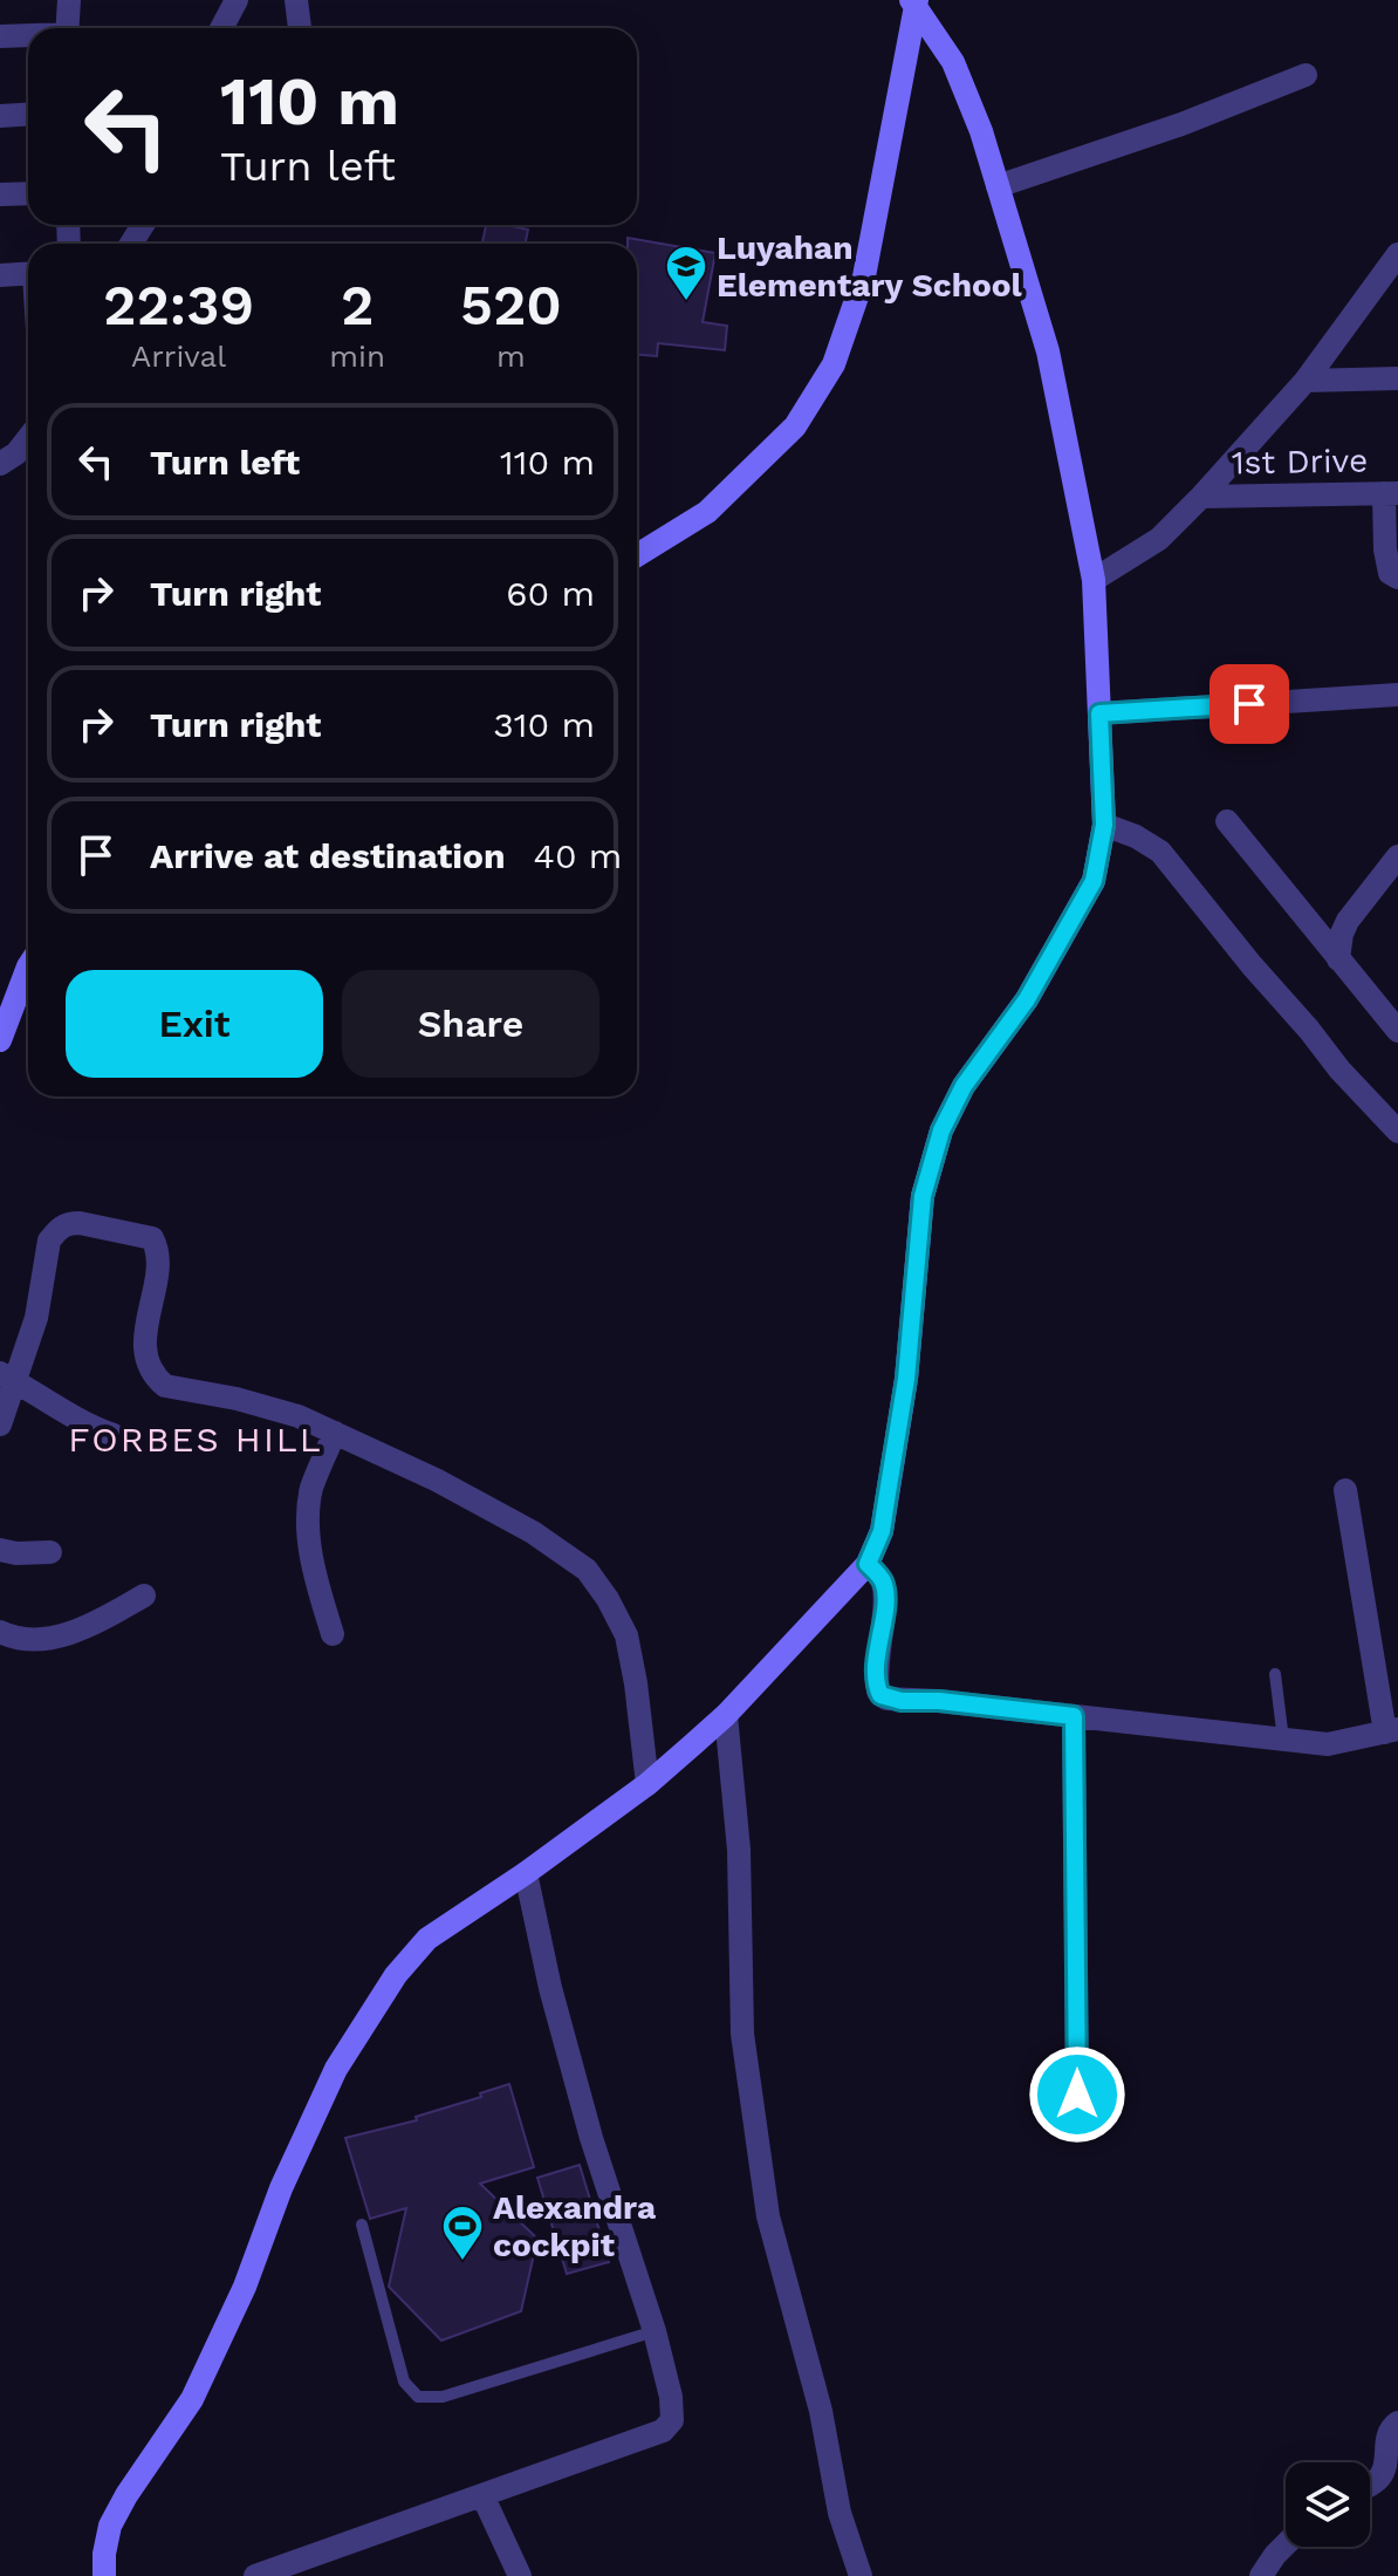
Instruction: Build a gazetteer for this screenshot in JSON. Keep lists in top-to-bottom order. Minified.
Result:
{"streets":{"street":["1st Drive"]},"districts":["FORBES HILL"],"places":{"school or university":["Luyahan Elementary School"],"sports":["Alexandra cockpit"]},"page":{"turn":["110 m","Turn left"],"eta":["22:39","Arrival","2","min","520","m"],"list":[{"name":"Turn left","value":"110 m"},{"name":"Turn right","value":"60 m"},{"name":"Turn right","value":"310 m"},{"name":"Arrive at destination","value":"40 m"}],"buttons":["Exit","Share"]}}
